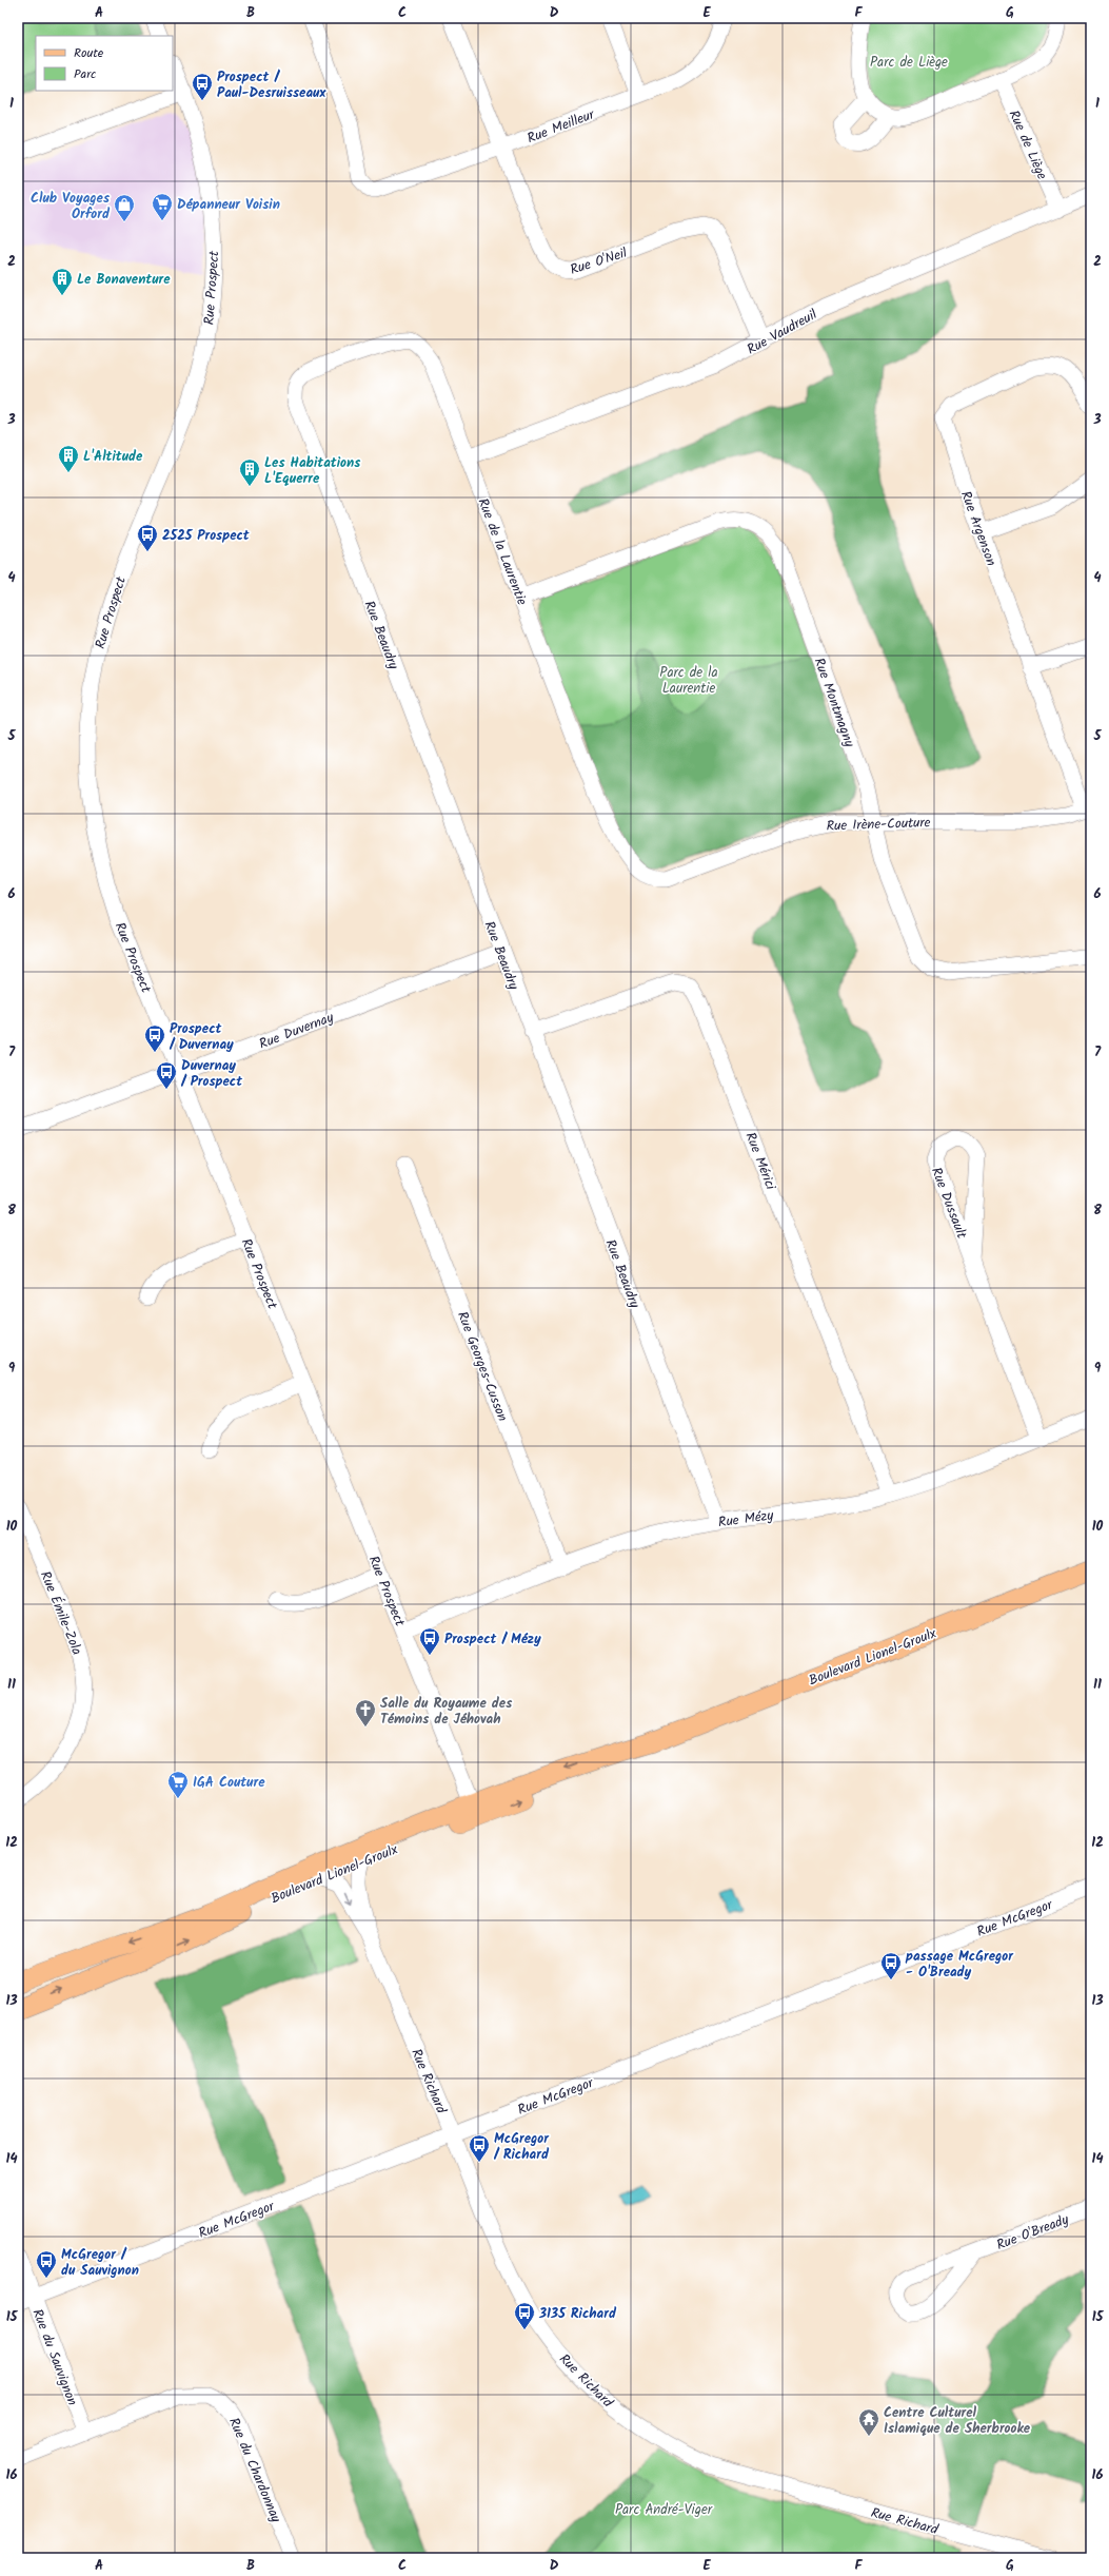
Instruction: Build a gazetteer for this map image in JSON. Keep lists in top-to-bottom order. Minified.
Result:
{"streets":{"main road":["Boulevard Lionel-Groulx"],"street":["Rue Meilleur","Rue de Liège","Rue O'Neil","Rue Prospect","Rue Vaudreuil","Rue Argenson","Rue de la Laurentie","Rue Beaudry","Rue Montmagny","Rue Irène-Couture","Rue Duvernay","Rue Mérici","Rue Dussault","Rue Georges-Cusson","Rue Mézy","Rue Émile-Zola","Rue McGregor","Rue Richard","Rue O'Bready","Rue du Sauvignon","Rue du Chardonnay"]},"crossings":[["Rue Meilleur","Rue O'Neil"],["Rue de Liège","Rue Vaudreuil"],["Rue O'Neil","Rue Vaudreuil"],["Rue Prospect","Rue Duvernay"],["Rue Prospect","Rue Mézy"],["Rue Prospect","Boulevard Lionel-Groulx"],["Rue Vaudreuil","Rue de la Laurentie"],["Rue Argenson","Rue Irène-Couture"],["Rue de la Laurentie","Rue Beaudry"],["Rue de la Laurentie","Rue Montmagny"],["Rue de la Laurentie","Rue Irène-Couture"],["Rue Beaudry","Rue Duvernay"],["Rue Beaudry","Rue Mérici"],["Rue Beaudry","Rue Mézy"],["Rue Montmagny","Rue Irène-Couture"],["Rue Mérici","Rue Mézy"],["Rue Dussault","Rue Mézy"],["Rue Georges-Cusson","Rue Mézy"],["Boulevard Lionel-Groulx","Rue Richard"],["Rue McGregor","Rue Richard"],["Rue McGregor","Rue du Sauvignon"],["Rue du Sauvignon","Rue du Chardonnay"]],"parks":["Parc de Liège","Parc de la Laurentie","Parc André-Viger"],"places":{"bus stop":["Prospect / Paul-Desruisseaux","2525 Prospect","Prospect / Duvernay","Duvernay / Prospect","Prospect / Mézy","passage McGregor - O'Bready","McGregor / Richard","McGregor / du Sauvignon","3135 Richard"],"supermarket":["Dépanneur Voisin","IGA Couture"],"shop":["Club Voyages Orford"],"building":["Le Bonaventure","L'Altitude","Les Habitations L'Equerre"],"church":["Salle du Royaume des Témoins de Jéhovah"],"temple":["Centre Culturel Islamique de Sherbrooke"]},"legend":["Route","Parc"],"grid":{"columns":["A","B","C","D","E","F","G"],"rows":["1","2","3","4","5","6","7","8","9","10","11","12","13","14","15","16"]}}
